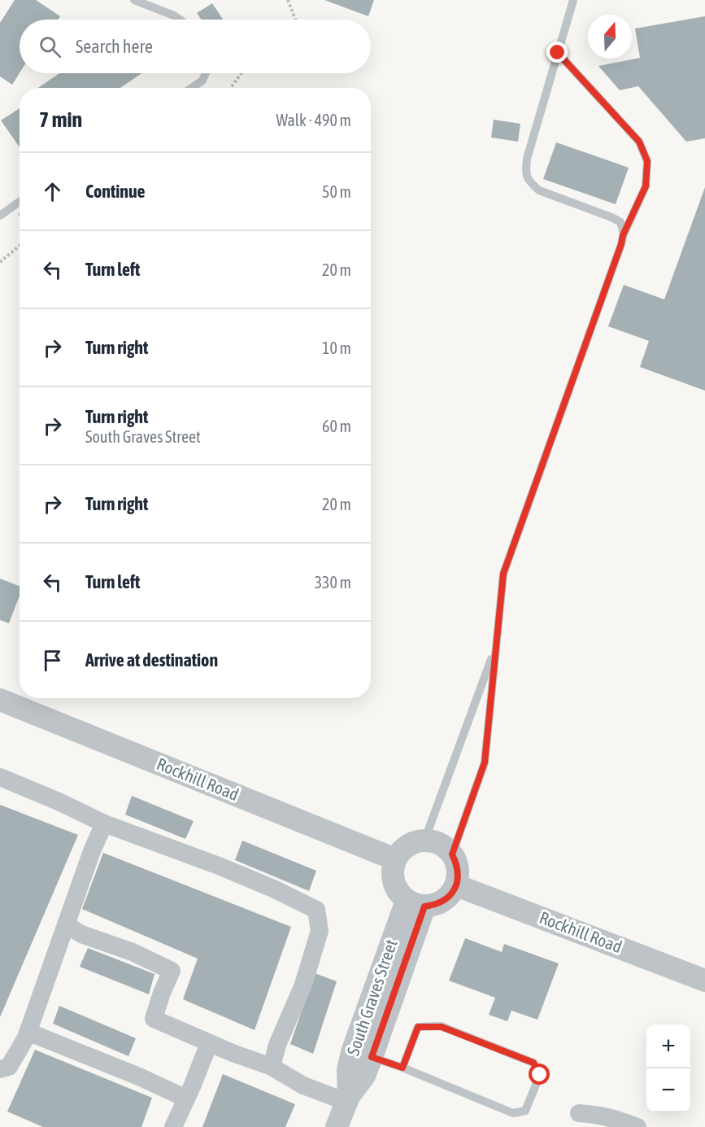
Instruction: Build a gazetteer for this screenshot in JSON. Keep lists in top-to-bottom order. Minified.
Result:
{"streets":{"street":["Rockhill Road","South Graves Street"]},"crossings":[["Rockhill Road","South Graves Street"]],"north":"top","page":{"search":"Search here","heading":["7 min","Walk · 490 m"],"list":[["Continue","50 m"],["Turn left","20 m"],["Turn right","10 m"],["Turn right","South Graves Street","60 m"],["Turn right","20 m"],["Turn left","330 m"],"Arrive at destination"],"map_buttons":["+","−"]}}
